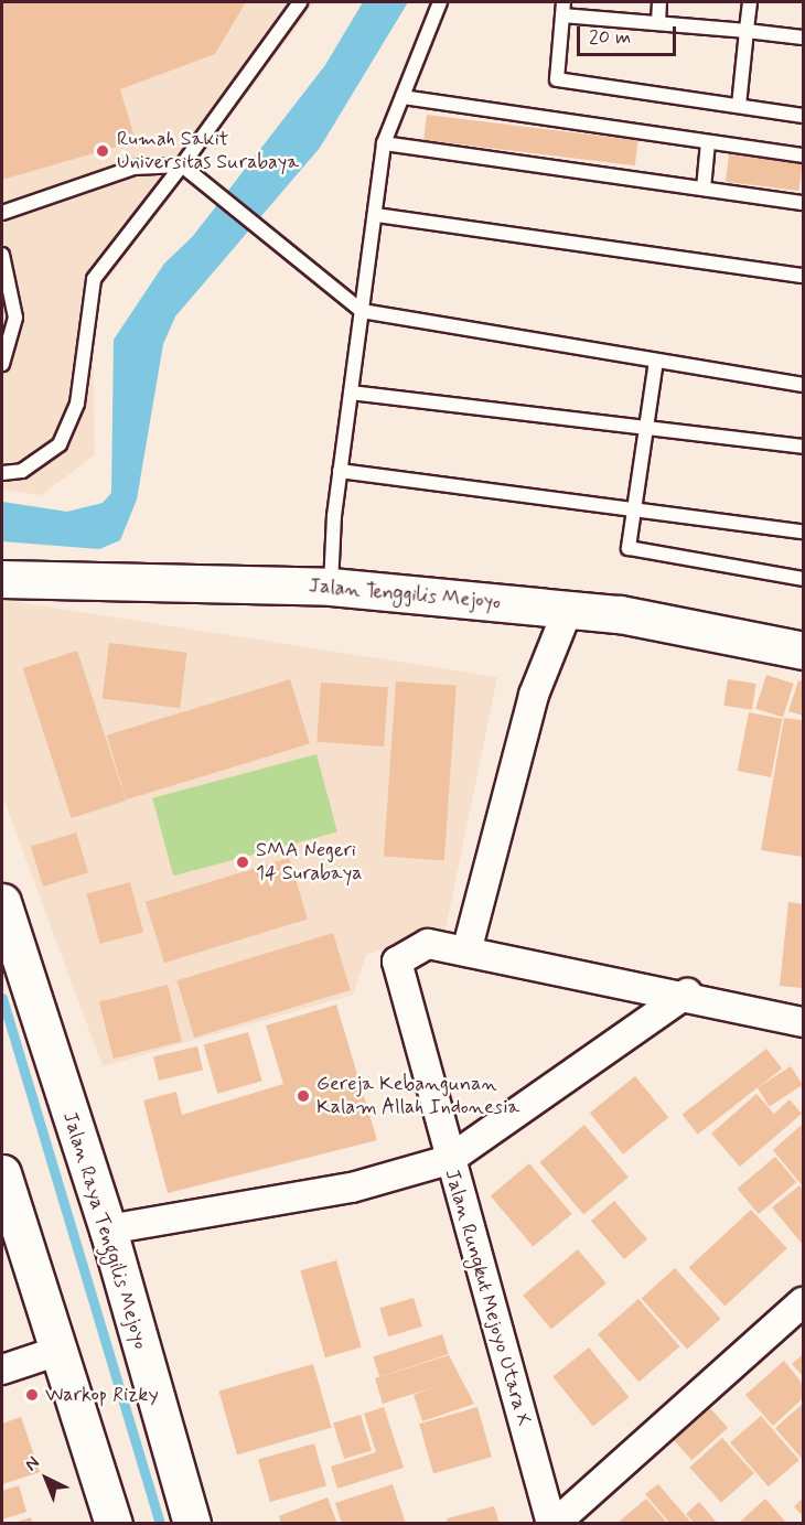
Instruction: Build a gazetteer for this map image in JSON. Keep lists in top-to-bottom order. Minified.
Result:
{"streets":{"street":["Jalan Tenggilis Mejoyo","Jalan Raya Tenggilis Mejoyo","Jalan Rungkut Mejoyo Utara X"]},"places":["Rumah Sakit Universitas Surabaya","SMA Negeri 14 Surabaya","Gereja Kebangunan Kalam Allah Indonesia","Warkop Rizky"],"scale_bar":"20 m","north":"top left"}
